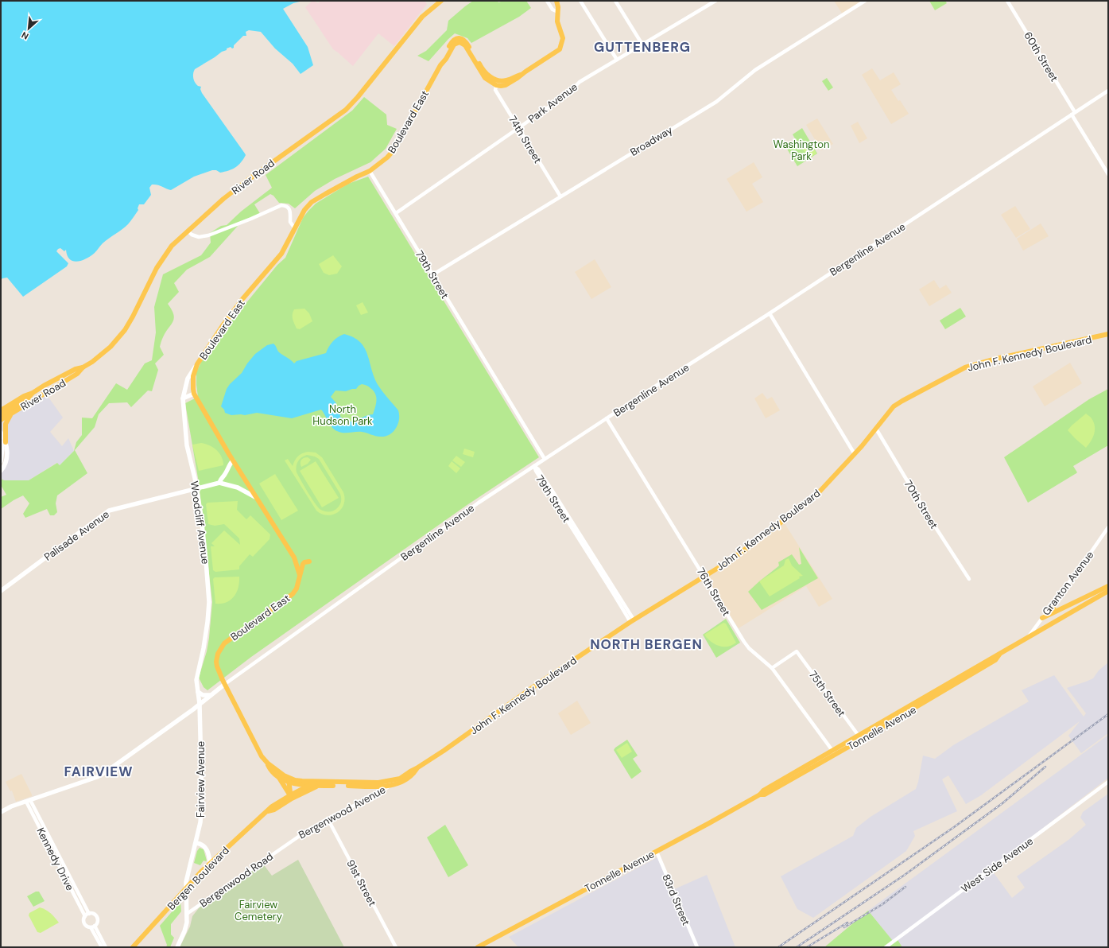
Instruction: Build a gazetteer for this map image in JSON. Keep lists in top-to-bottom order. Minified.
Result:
{"streets":{"main road":["Boulevard East","River Road","Bergenline Avenue","John F. Kennedy Boulevard","Woodcliff Avenue","Palisade Avenue","Tonnelle Avenue","Fairview Avenue","Bergen Boulevard"],"street":["60th Street","Park Avenue","74th Street","Broadway","79th Street","70th Street","Granton Avenue","76th Street","75th Street","Bergenwood Avenue","Kennedy Drive","West Side Avenue","Bergenwood Road","91st Street","83rd Street"]},"crossings":[["60th Street","Bergenline Avenue"],["Park Avenue","74th Street"],["Park Avenue","79th Street"],["Boulevard East","74th Street"],["Boulevard East","Bergenline Avenue"],["Boulevard East","79th Street"],["Boulevard East","John F. Kennedy Boulevard"],["Boulevard East","Woodcliff Avenue"],["74th Street","Broadway"],["Broadway","79th Street"],["Bergenline Avenue","79th Street"],["Bergenline Avenue","John F. Kennedy Boulevard"],["Bergenline Avenue","76th Street"],["Bergenline Avenue","Fairview Avenue"],["Bergenline Avenue","Kennedy Drive"],["79th Street","John F. Kennedy Boulevard"],["John F. Kennedy Boulevard","70th Street"],["John F. Kennedy Boulevard","76th Street"],["John F. Kennedy Boulevard","Bergenwood Avenue"],["John F. Kennedy Boulevard","Bergen Boulevard"],["Woodcliff Avenue","Palisade Avenue"],["Woodcliff Avenue","Fairview Avenue"],["Granton Avenue","Tonnelle Avenue"],["76th Street","75th Street"],["76th Street","Tonnelle Avenue"],["75th Street","Tonnelle Avenue"],["Tonnelle Avenue","83rd Street"],["Fairview Avenue","Bergenwood Road"],["Bergenwood Avenue","Bergenwood Road"],["Bergenwood Avenue","91st Street"]],"districts":["GUTTENBERG","NORTH BERGEN","FAIRVIEW"],"parks":["Washington Park","North Hudson Park","Fairview Cemetery"],"north":"bottom left"}
